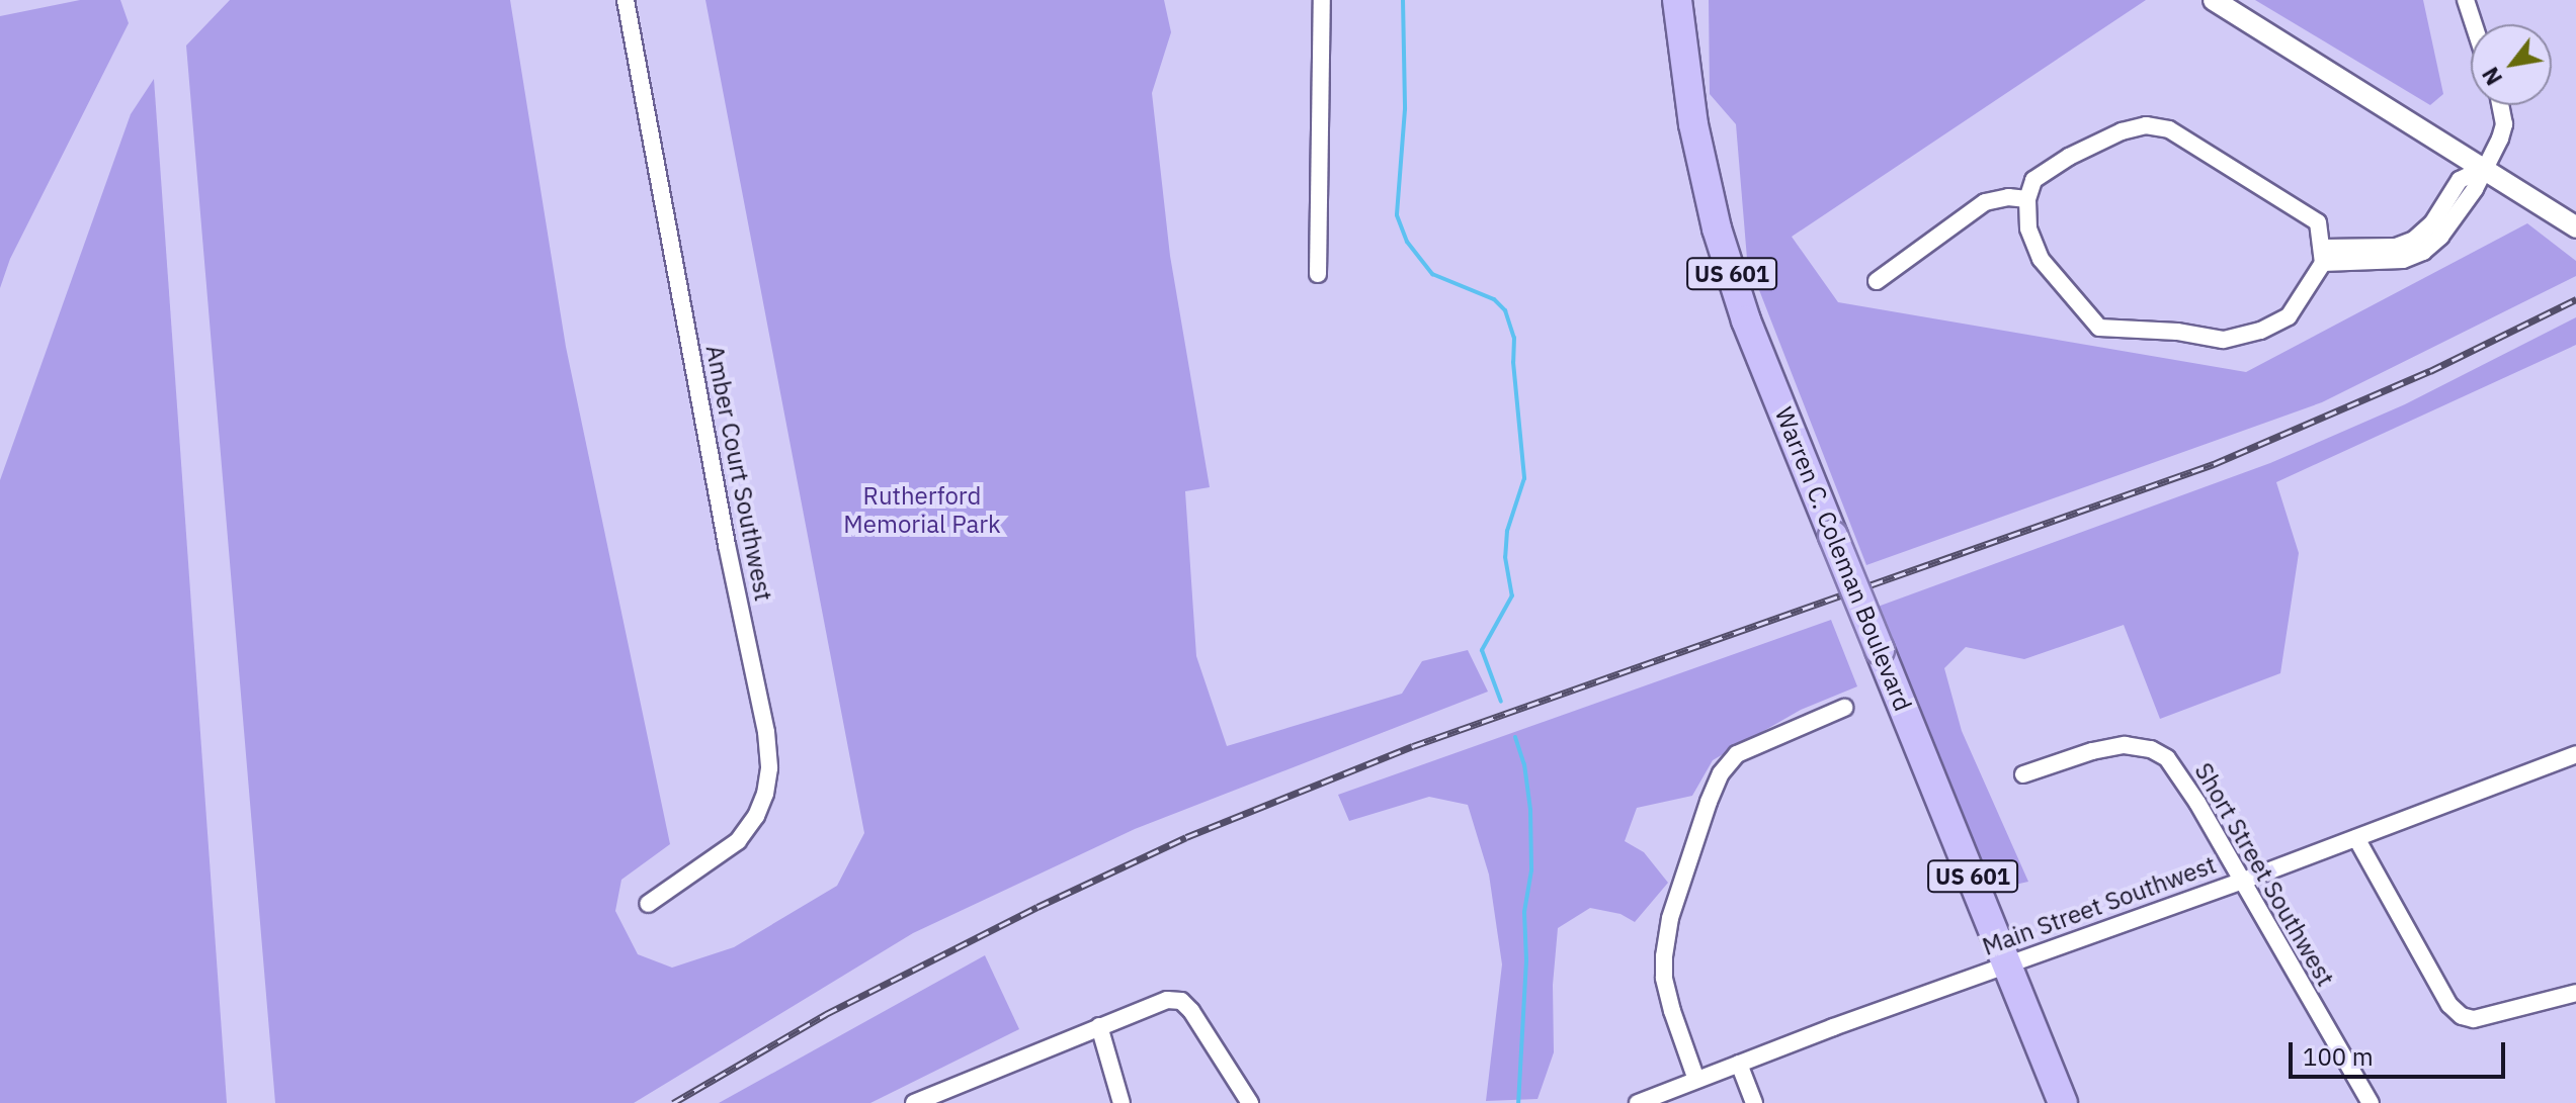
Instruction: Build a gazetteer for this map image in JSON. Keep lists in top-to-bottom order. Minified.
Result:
{"streets":{"highway":["US 601","Warren C. Coleman Boulevard"],"street":["Amber Court Southwest","Short Street Southwest","Main Street Southwest"]},"crossings":[["Warren C. Coleman Boulevard","Main Street Southwest"],["Short Street Southwest","Main Street Southwest"]],"parks":["Rutherford Memorial Park"],"scale_bar":"100 m","north":"bottom left"}
